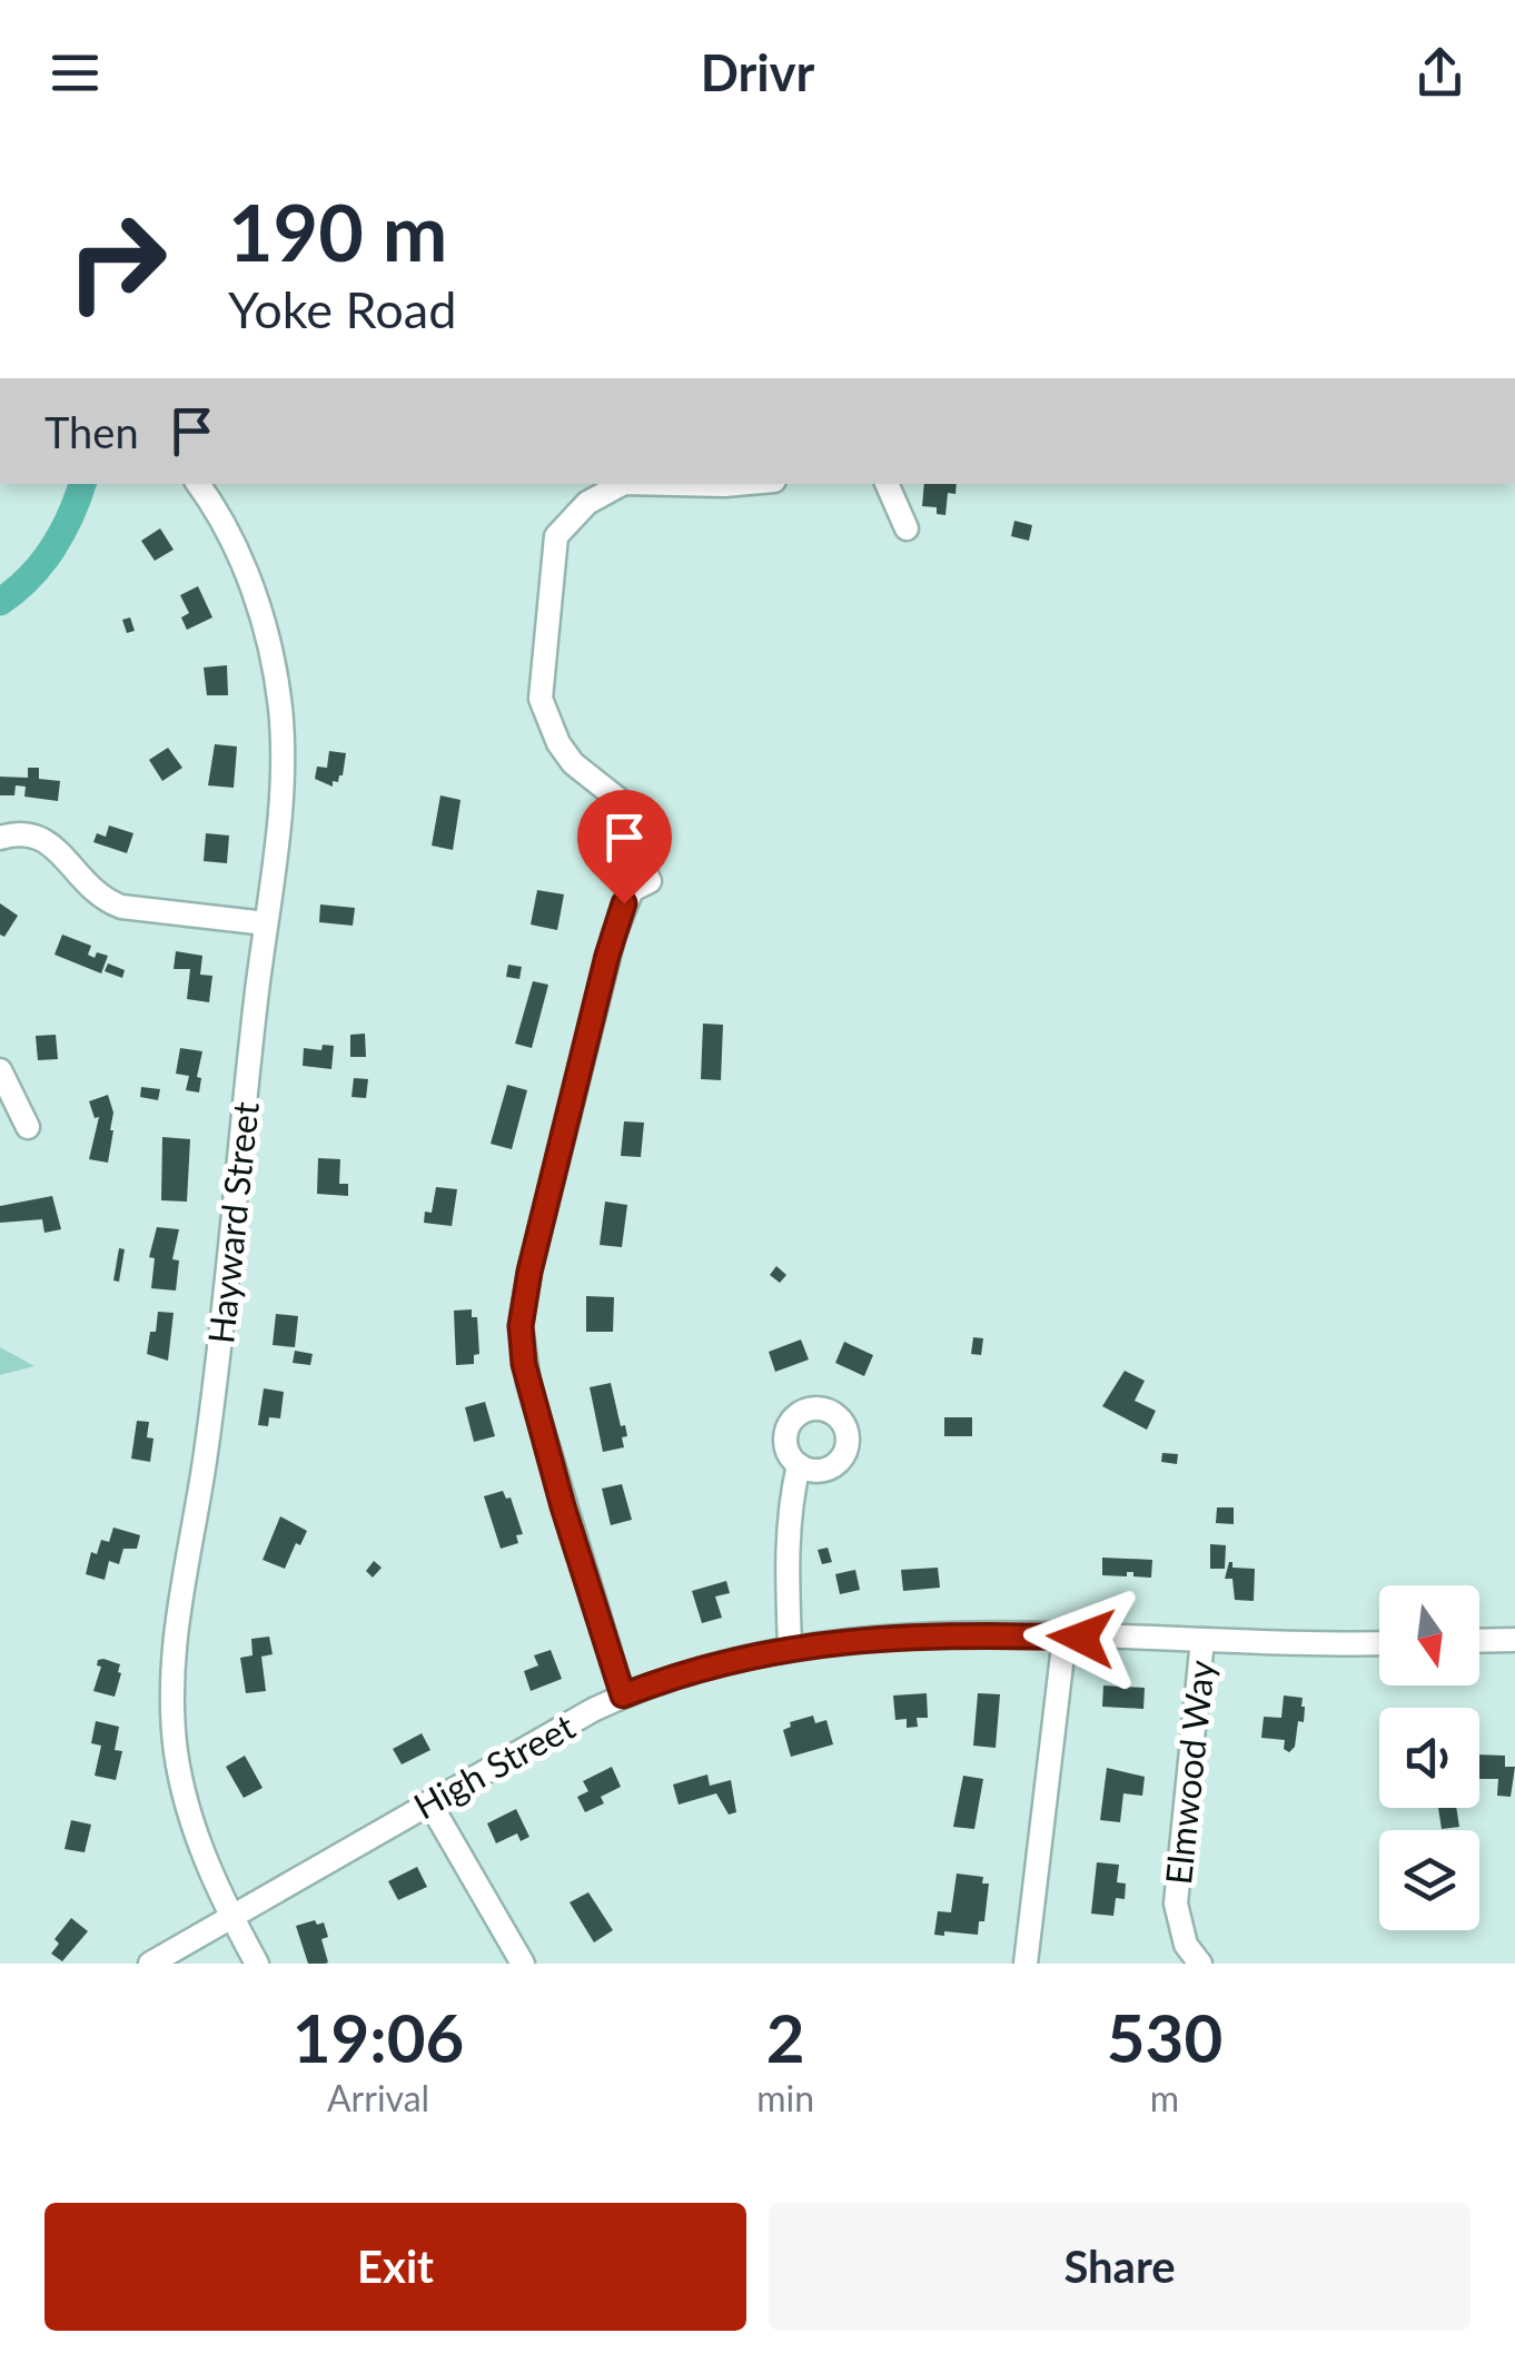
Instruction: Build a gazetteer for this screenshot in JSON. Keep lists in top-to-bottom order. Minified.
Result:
{"streets":{"street":["Hayward Street","High Street","Elmwood Way"]},"crossings":[["Hayward Street","High Street"],["High Street","Elmwood Way"]],"north":"bottom","page":{"header":"Drivr","turn":["190 m","Yoke Road"],"then":"Then","eta":["19:06","Arrival","2","min","530","m"],"buttons":["Exit","Share"]}}
